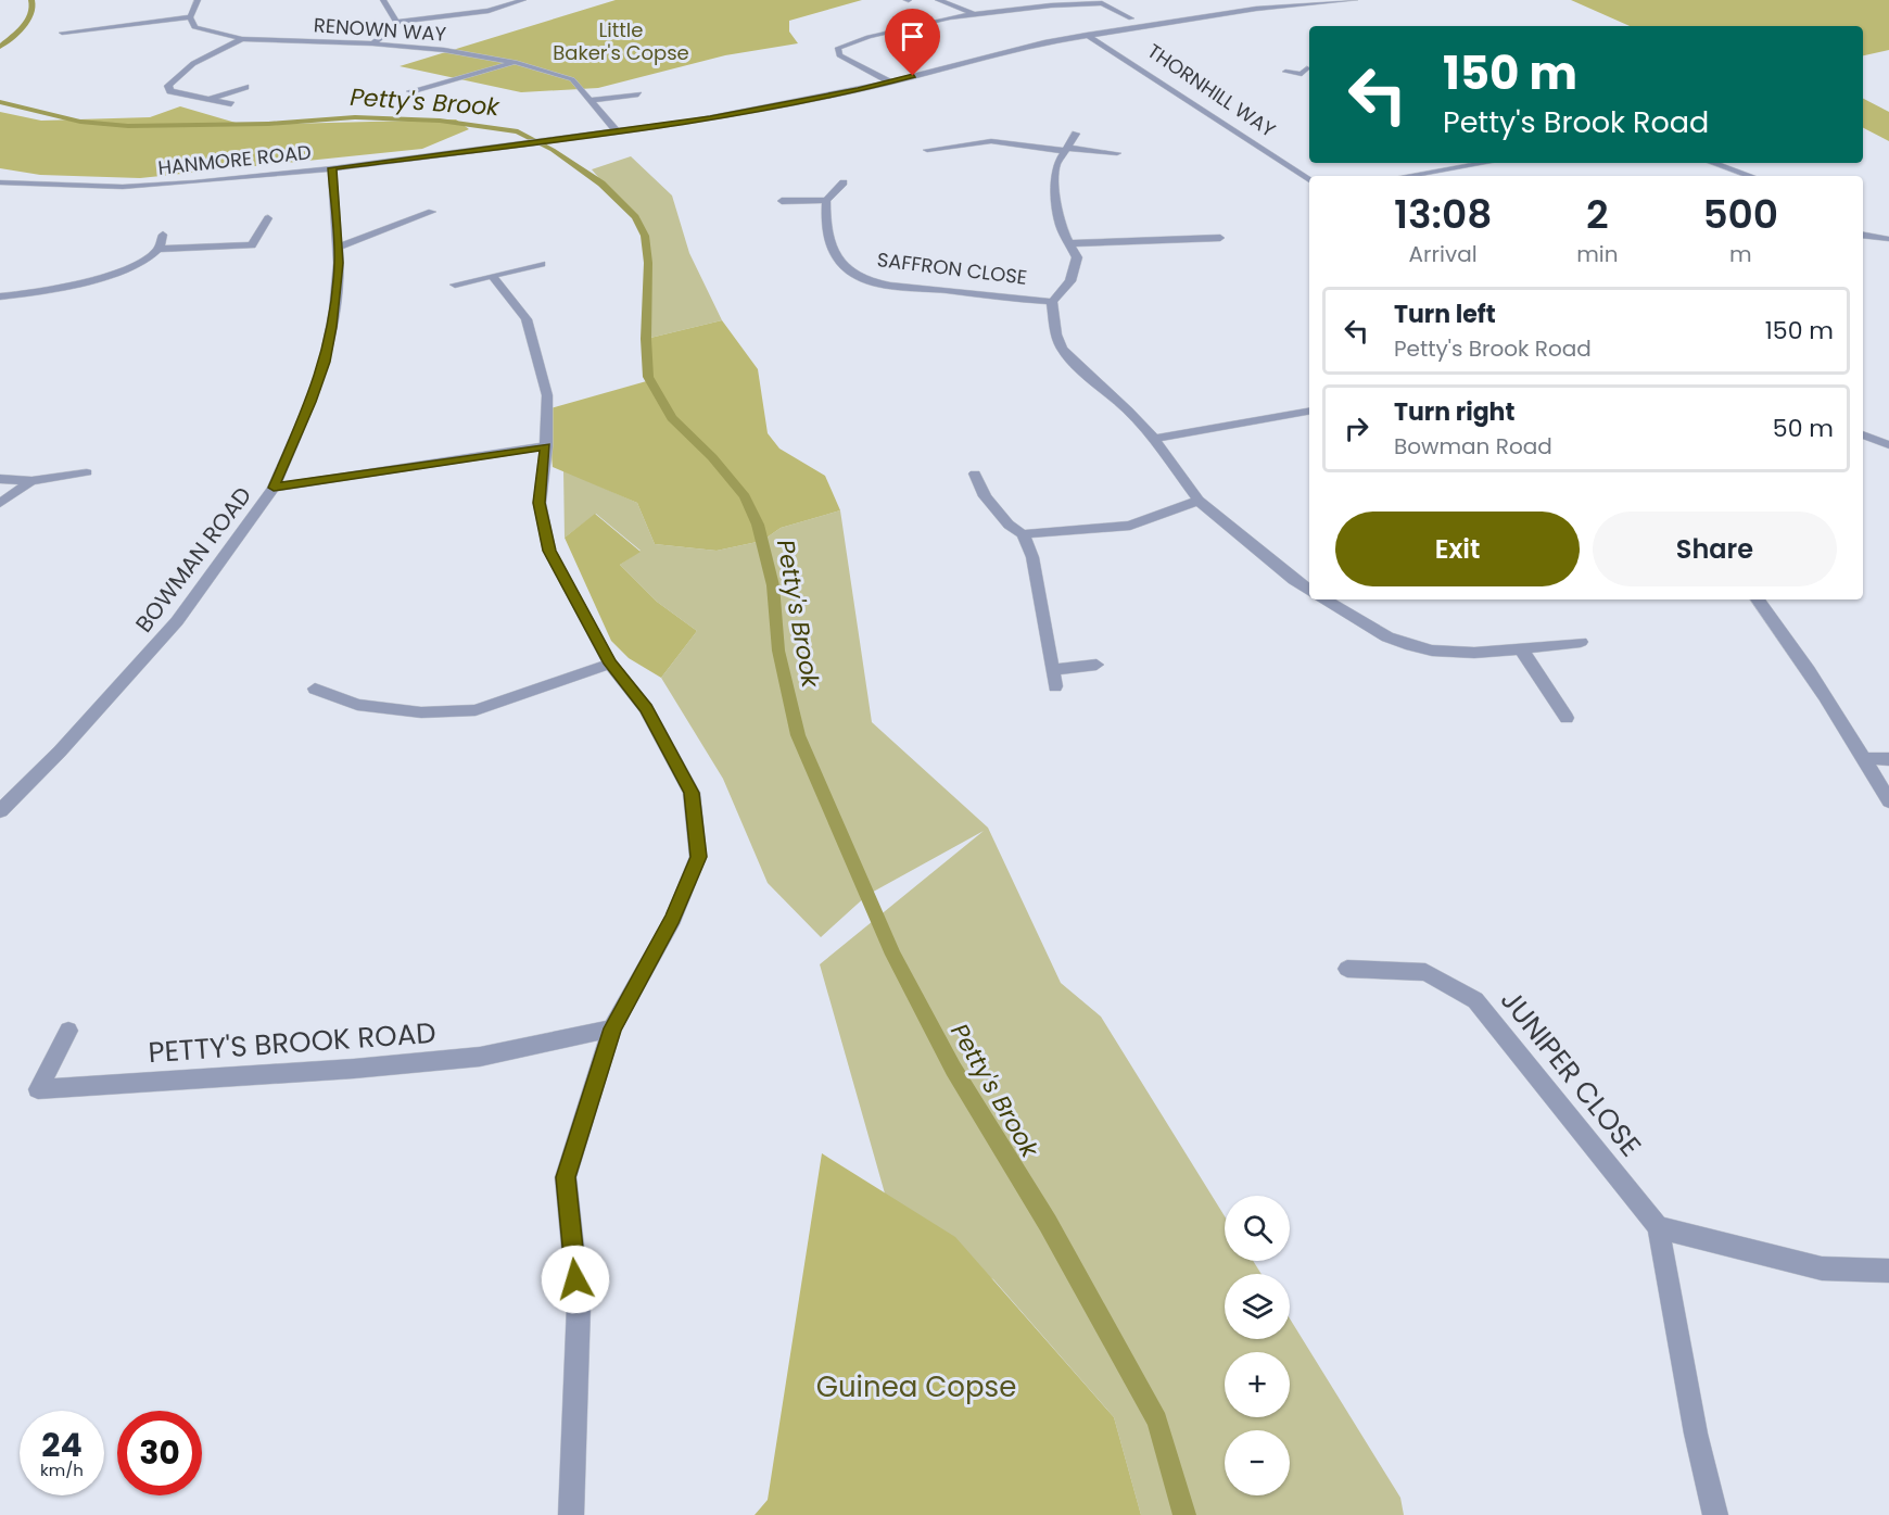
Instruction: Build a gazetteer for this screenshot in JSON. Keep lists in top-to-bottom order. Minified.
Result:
{"streets":{"street":["RENOWN WAY","THORNHILL WAY","HANMORE ROAD","SAFFRON CLOSE","BOWMAN ROAD","PETTY'S BROOK ROAD","JUNIPER CLOSE"]},"crossings":[["RENOWN WAY","HANMORE ROAD"],["THORNHILL WAY","HANMORE ROAD"],["HANMORE ROAD","BOWMAN ROAD"]],"water":["Petty's Brook"],"parks":["Little Baker's Copse","Guinea Copse"],"page":{"turn":["150 m","Petty's Brook Road"],"eta":["13:08","Arrival","2","min","500","m"],"list":[{"name":"Turn left","note":"Petty's Brook Road","value":"150 m"},{"name":"Turn right","note":"Bowman Road","value":"50 m"}],"buttons":["Exit","Share"],"map_buttons":["+","−"],"speed":"24 km/h","limit":"30"}}
